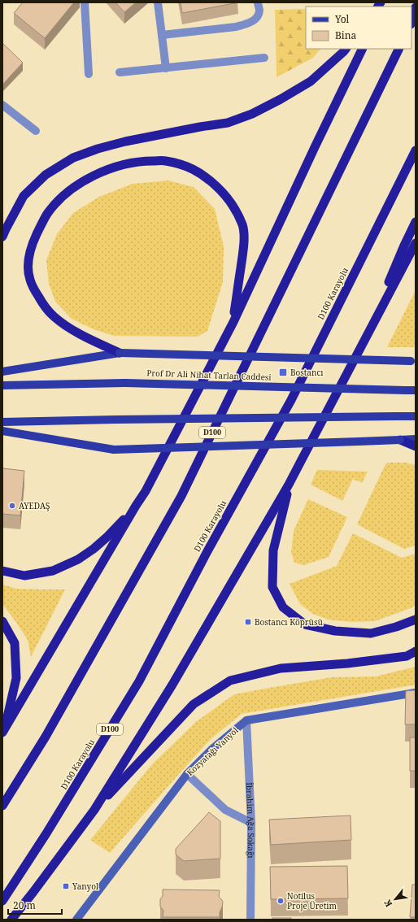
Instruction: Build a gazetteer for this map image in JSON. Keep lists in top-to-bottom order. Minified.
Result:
{"streets":{"highway":["D100 Karayolu","D100"],"main road":["Prof Dr Ali Nihat Tarlan Caddesi","Kozyatağı Yanyol"],"street":["İbrahim Ağa Sokağı"]},"crossings":[["Kozyatağı Yanyol","İbrahim Ağa Sokağı"]],"places":{"transit":["Bostancı","Bostancı Köprüsü","Yanyol"],"other":["AYEDAŞ","Notilus Proje Üretim"]},"legend":["Yol","Bina"],"scale_bar":"20 m","north":"bottom left"}
